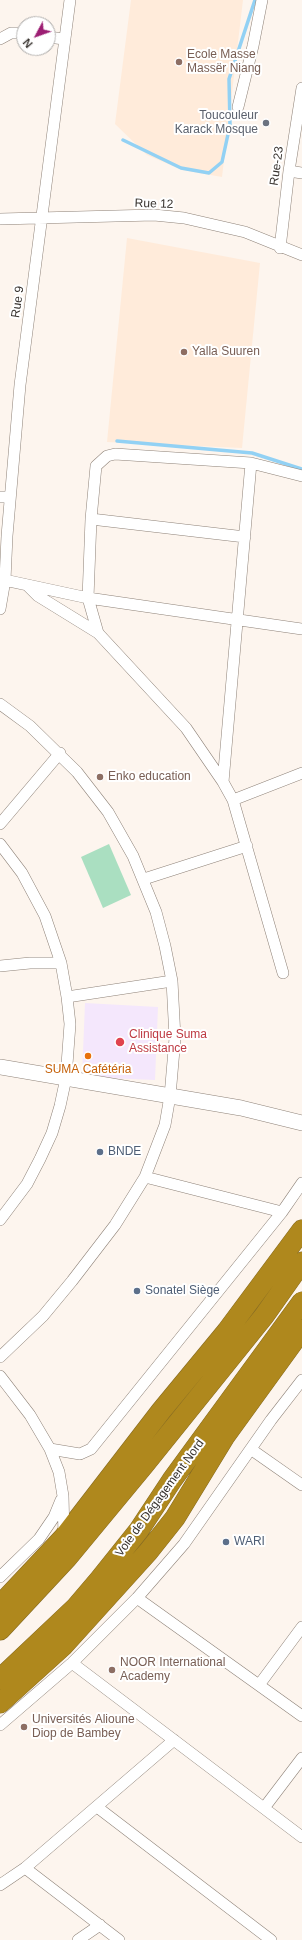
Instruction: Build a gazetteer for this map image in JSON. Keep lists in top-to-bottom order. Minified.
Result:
{"streets":{"highway":["Voie de Dégagement Nord"],"street":["Rue-23","Rue 12","Rue 9"]},"crossings":[["Rue-23","Rue 12"],["Rue 12","Rue 9"]],"places":["Ecole Masse Massër Niang","Toucouleur Karack Mosque","Yalla Suuren","Enko education","Clinique Suma Assistance","SUMA Cafétéria","BNDE","Sonatel Siège","WARI","NOOR International Academy","Universités Alioune Diop de Bambey"],"north":"bottom left"}
